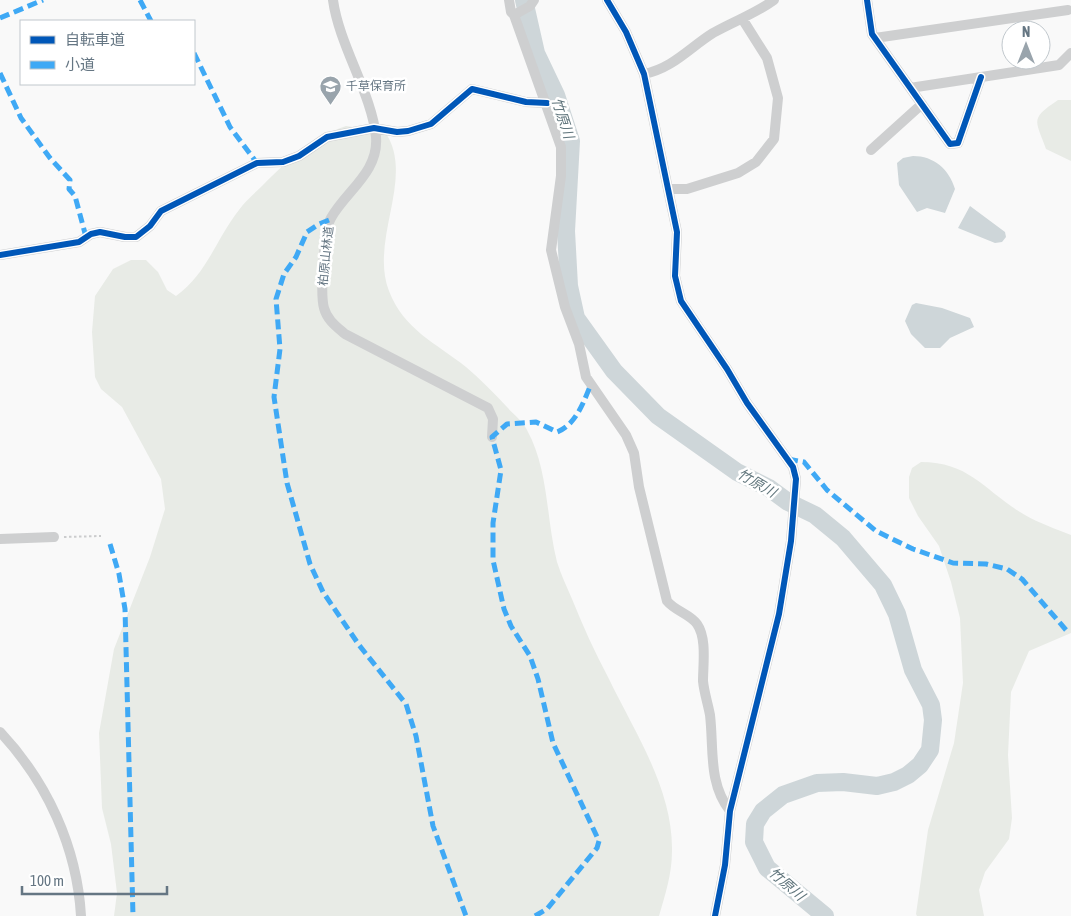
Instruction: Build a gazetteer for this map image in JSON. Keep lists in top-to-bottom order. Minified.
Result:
{"streets":{"street":["柏原山林道"]},"water":["竹原川"],"places":{"school or university":["千草保育所"]},"legend":["自転車道","小道"],"scale_bar":"100 m","north":"top"}
